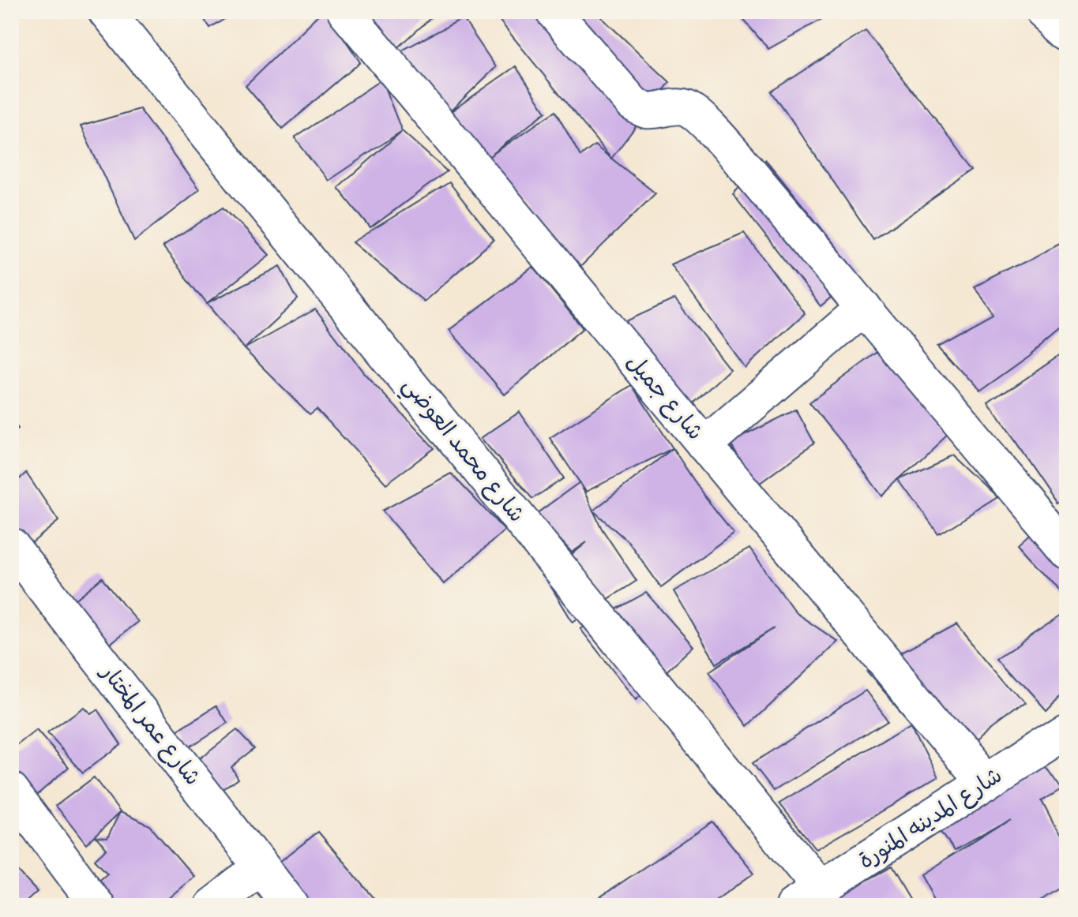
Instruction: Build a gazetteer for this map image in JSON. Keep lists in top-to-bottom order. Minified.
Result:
{"streets":{"street":["شارع جميل","شارع محمد العوضي","شارع عمر المختار","شارع المدينه المنورة"]},"crossings":[["شارع جميل","شارع المدينه المنورة"],["شارع محمد العوضي","شارع المدينه المنورة"]]}
